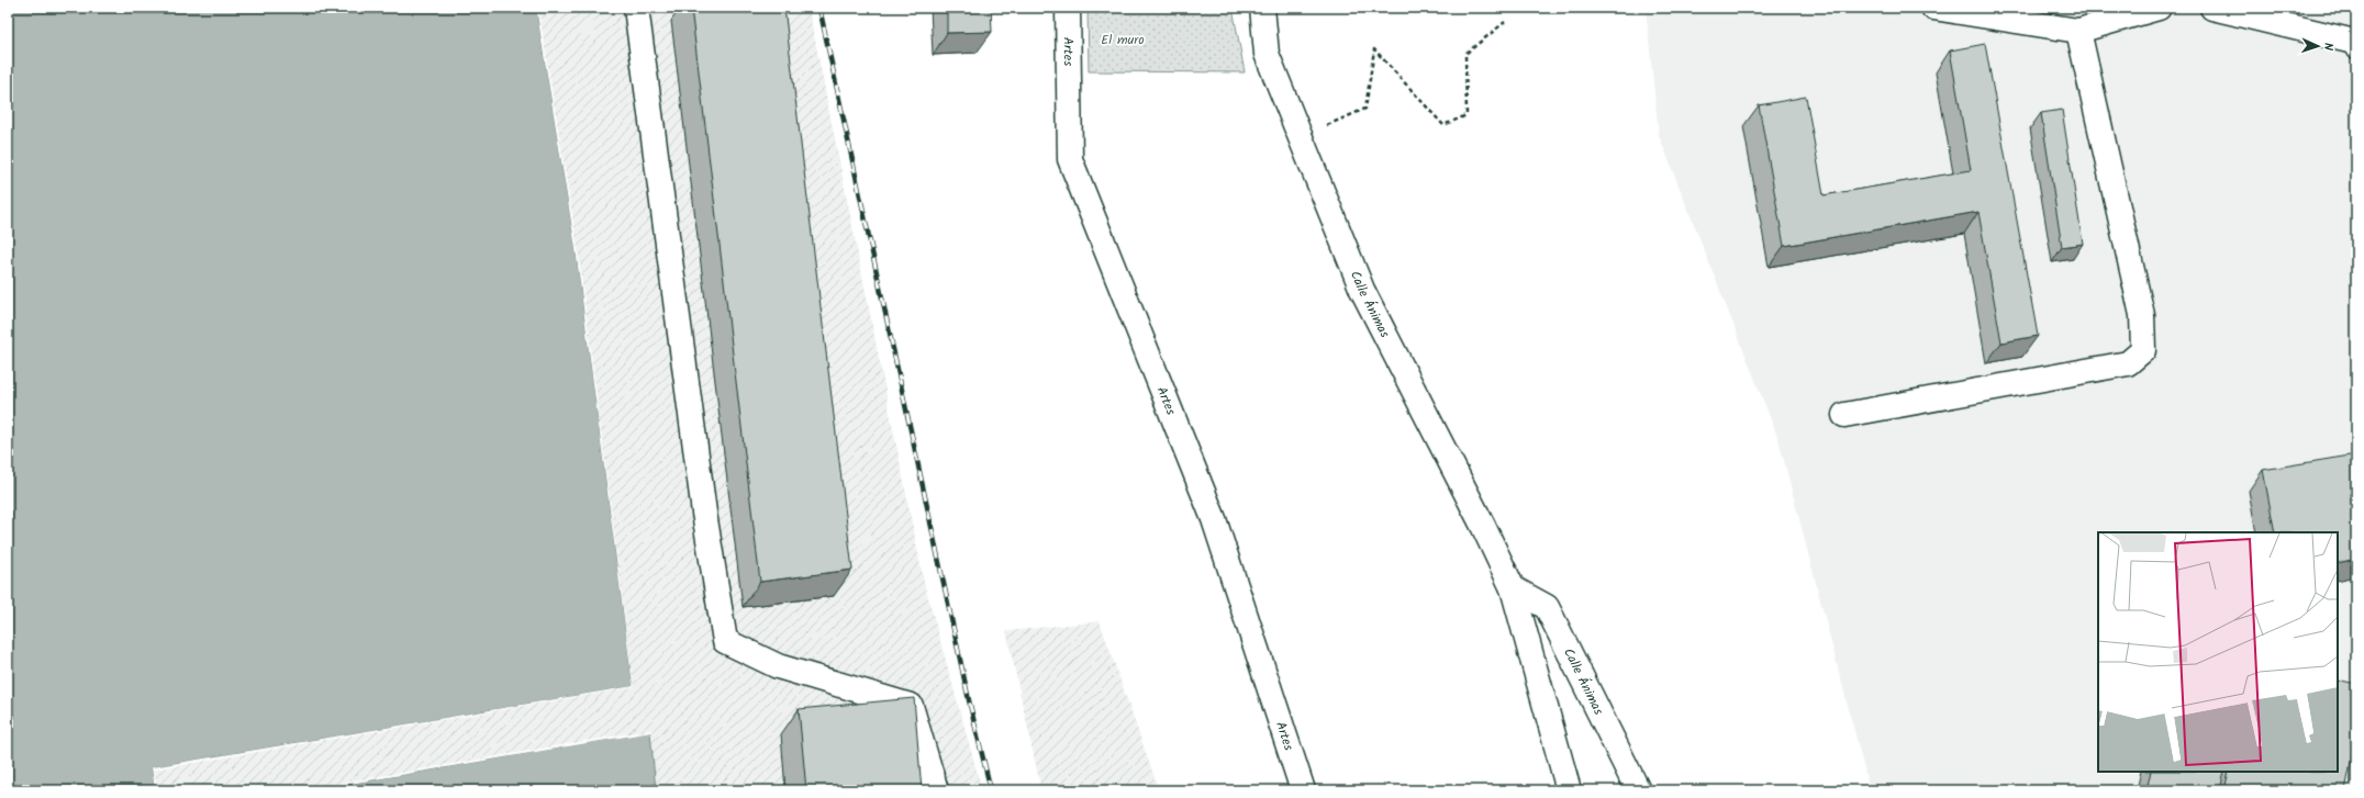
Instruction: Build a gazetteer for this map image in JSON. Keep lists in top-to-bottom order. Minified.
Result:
{"streets":{"street":["Artes","Calle Ánimas"]},"parks":["El muro"],"north":"right"}
